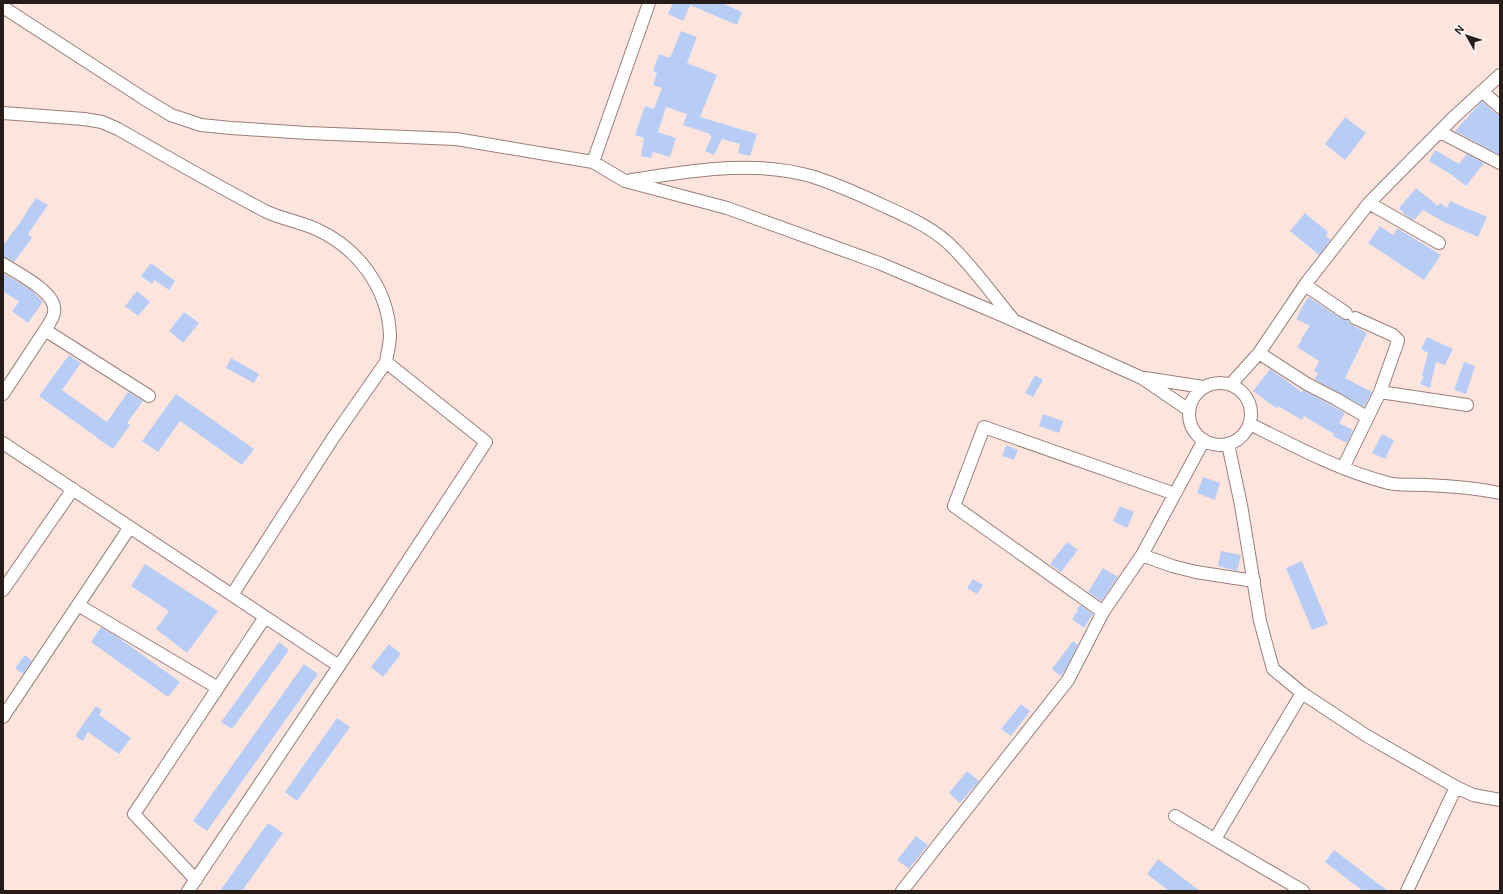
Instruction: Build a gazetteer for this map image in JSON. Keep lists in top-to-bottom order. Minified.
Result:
{"north":"top left"}
